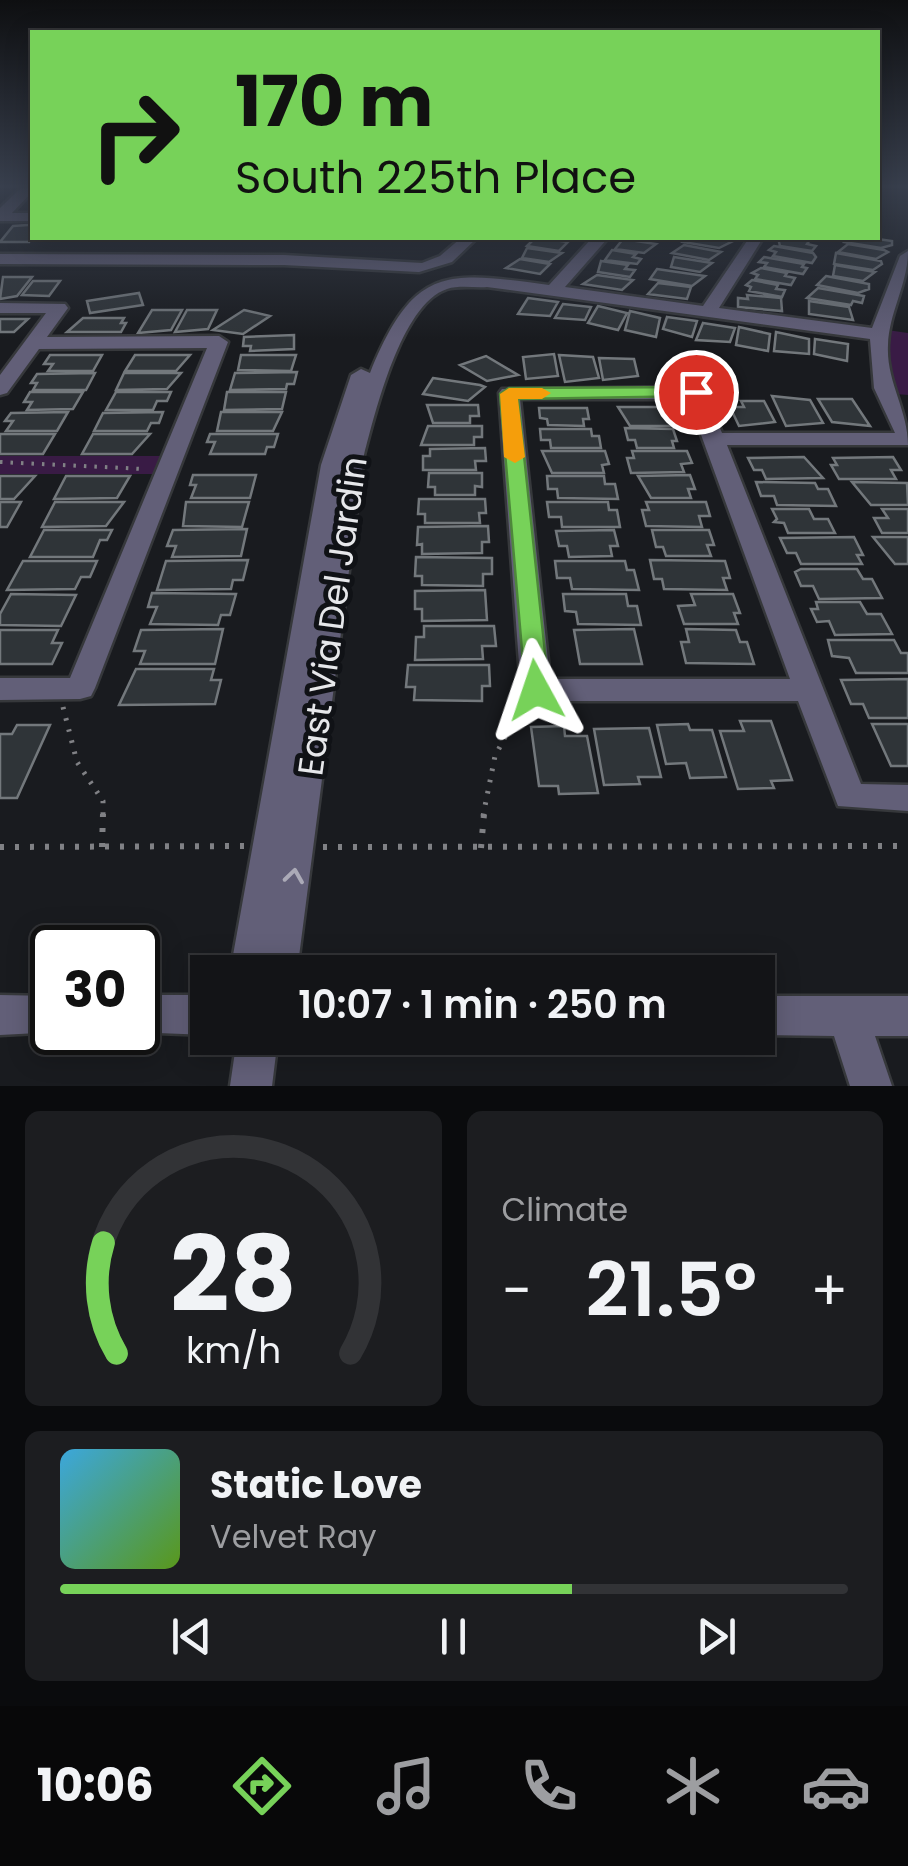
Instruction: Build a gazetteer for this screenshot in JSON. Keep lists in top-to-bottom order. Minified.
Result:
{"streets":{"street":["East Via Del Jardin"]},"page":{"turn":["170 m","South 225th Place"],"limit":"30","trip":"10:07 · 1 min · 250 m","tile":"Climate","heat":["−","21.5°","+"],"song":["Static Love","Velvet Ray"],"tabs":"10:06","gauge":["28","km/h"]}}
